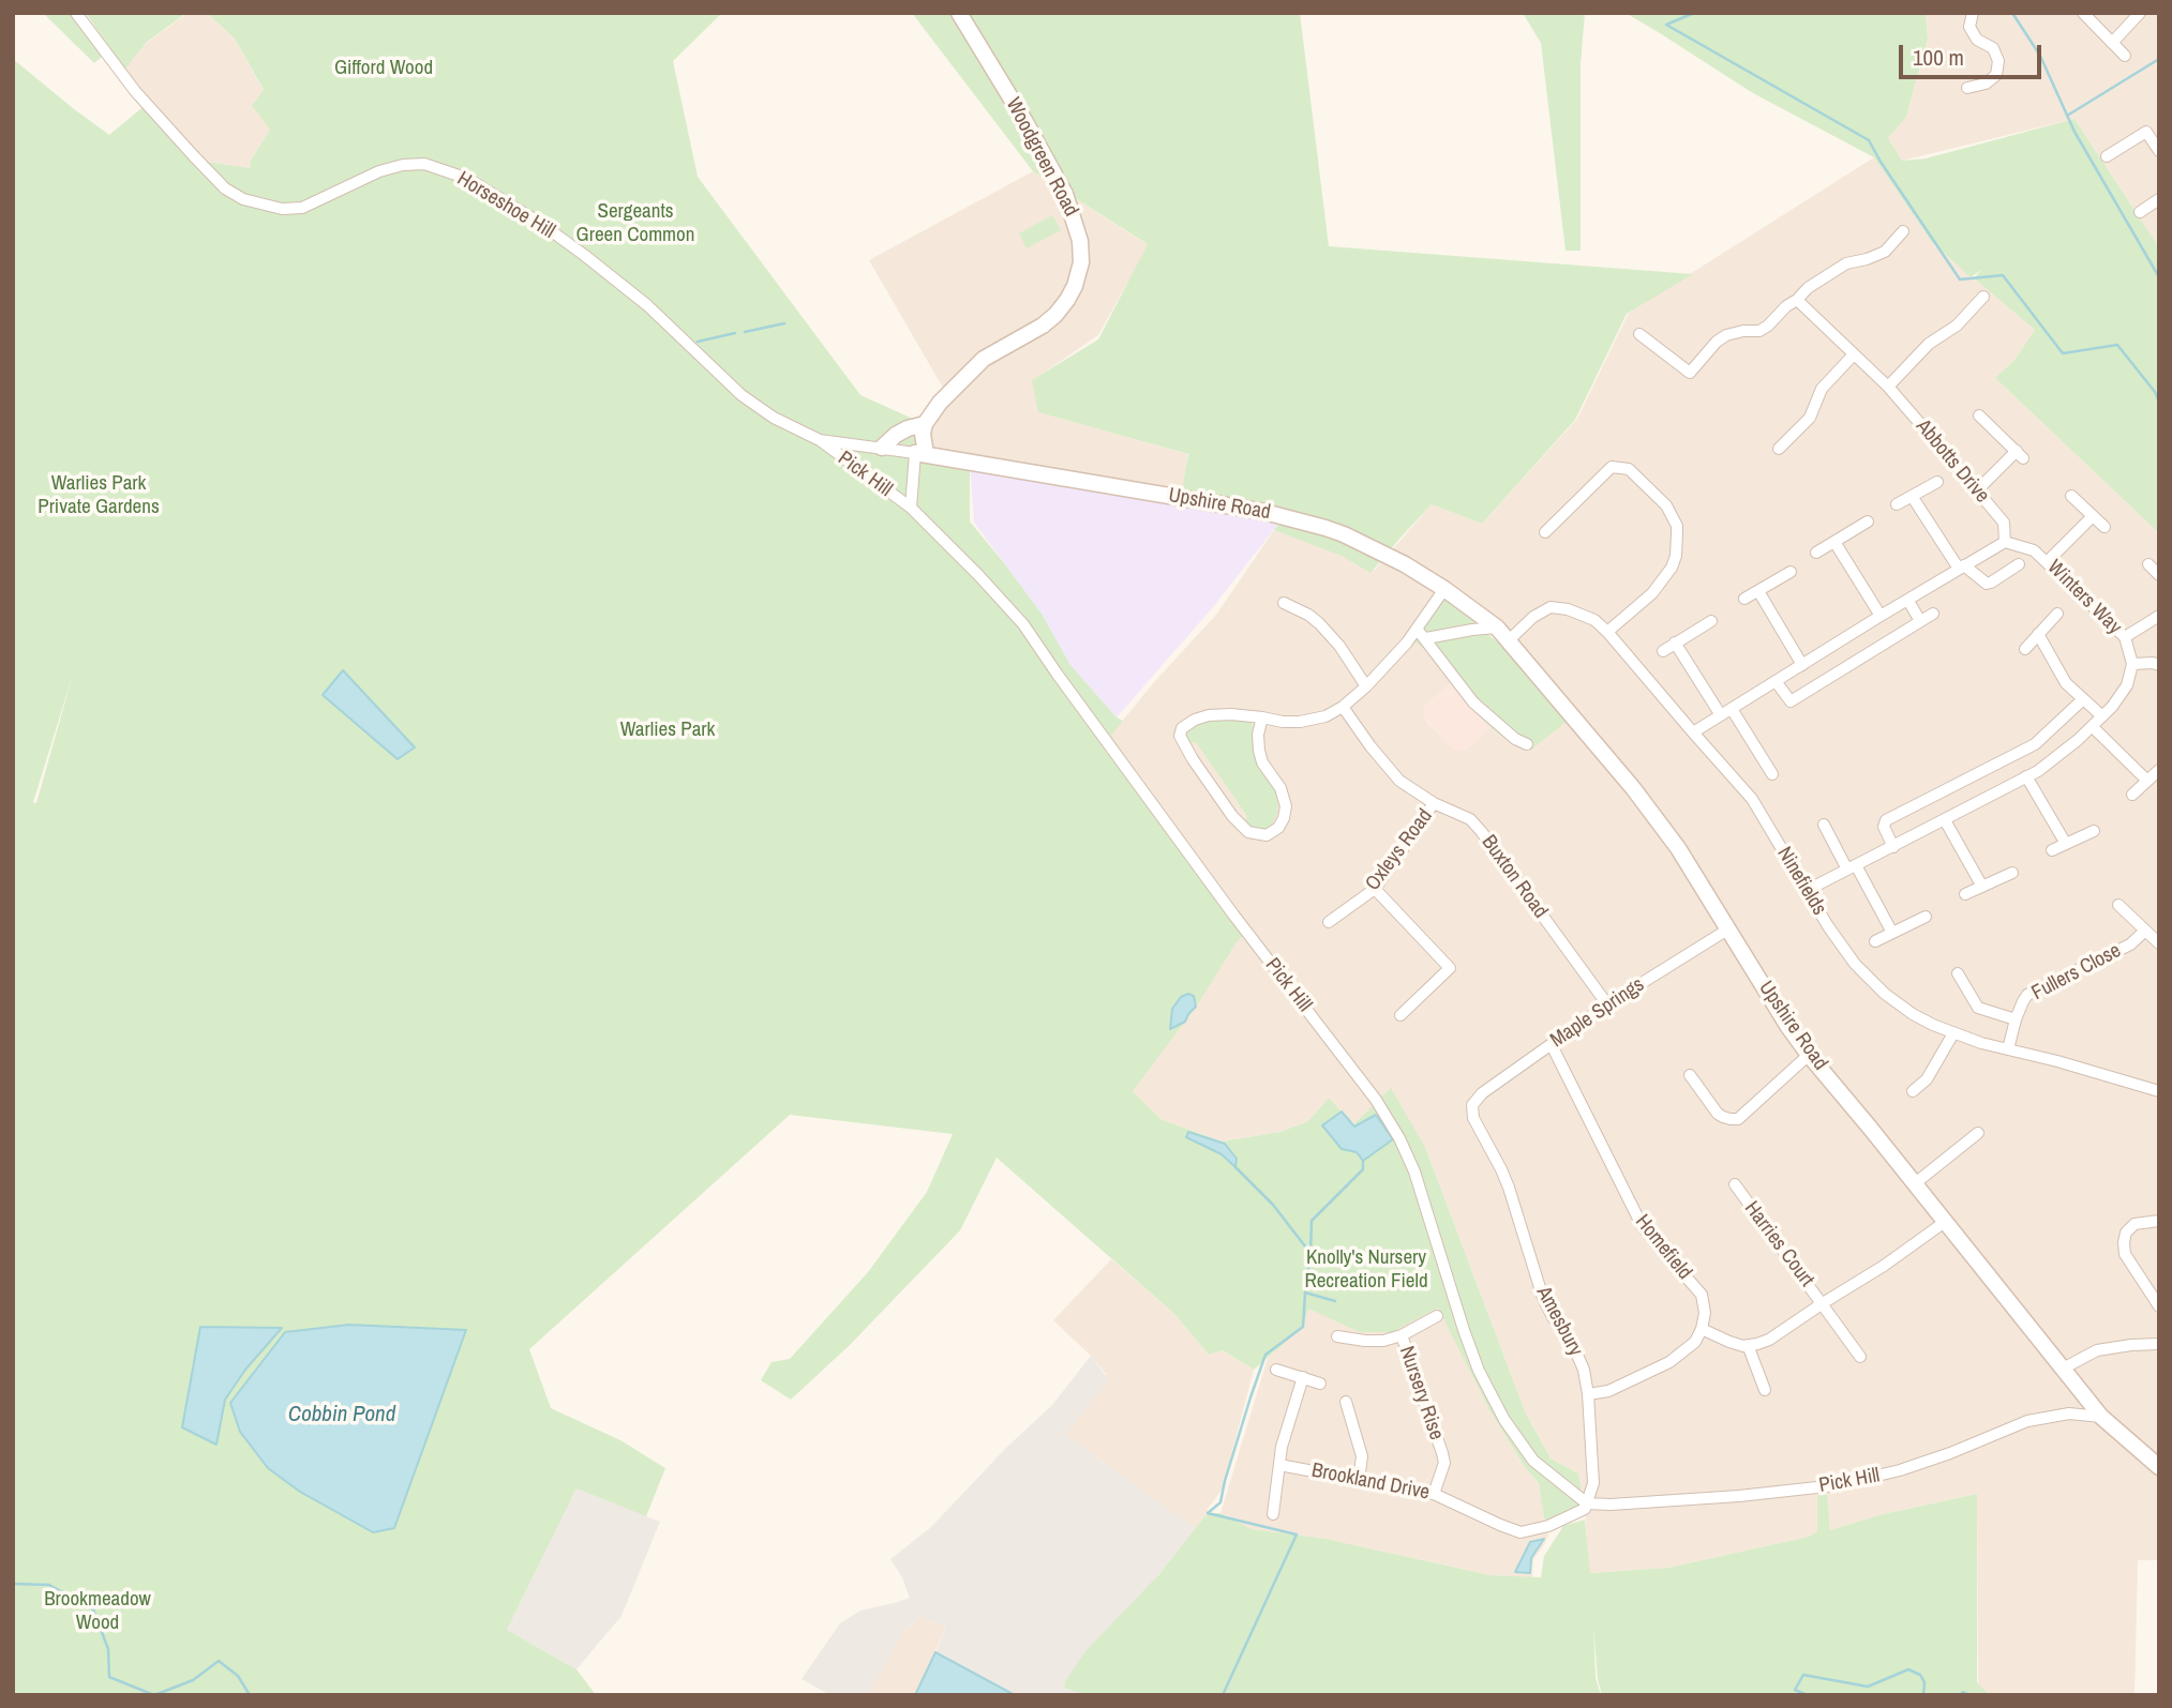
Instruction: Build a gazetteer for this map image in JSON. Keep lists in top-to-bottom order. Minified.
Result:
{"streets":{"street":["Woodgreen Road","Horseshoe Hill","Abbotts Drive","Pick Hill","Upshire Road","Winters Way","Oxleys Road","Buxton Road","Ninefields","Fullers Close","Maple Springs","Harries Court","Homefield","Amesbury","Nursery Rise","Brookland Drive"]},"crossings":[["Woodgreen Road","Horseshoe Hill"],["Horseshoe Hill","Pick Hill"],["Horseshoe Hill","Upshire Road"],["Abbotts Drive","Winters Way"],["Pick Hill","Upshire Road"],["Pick Hill","Amesbury"],["Pick Hill","Brookland Drive"],["Upshire Road","Ninefields"],["Upshire Road","Maple Springs"],["Upshire Road","Harries Court"],["Oxleys Road","Buxton Road"],["Buxton Road","Maple Springs"],["Ninefields","Fullers Close"],["Maple Springs","Homefield"],["Maple Springs","Amesbury"],["Amesbury","Brookland Drive"],["Nursery Rise","Brookland Drive"]],"water":["Cobbin Pond"],"parks":["Gifford Wood","Sergeants Green Common","Warlies Park Private Gardens","Warlies Park","Knolly's Nursery Recreation Field","Brookmeadow Wood"],"scale_bar":"100 m"}
